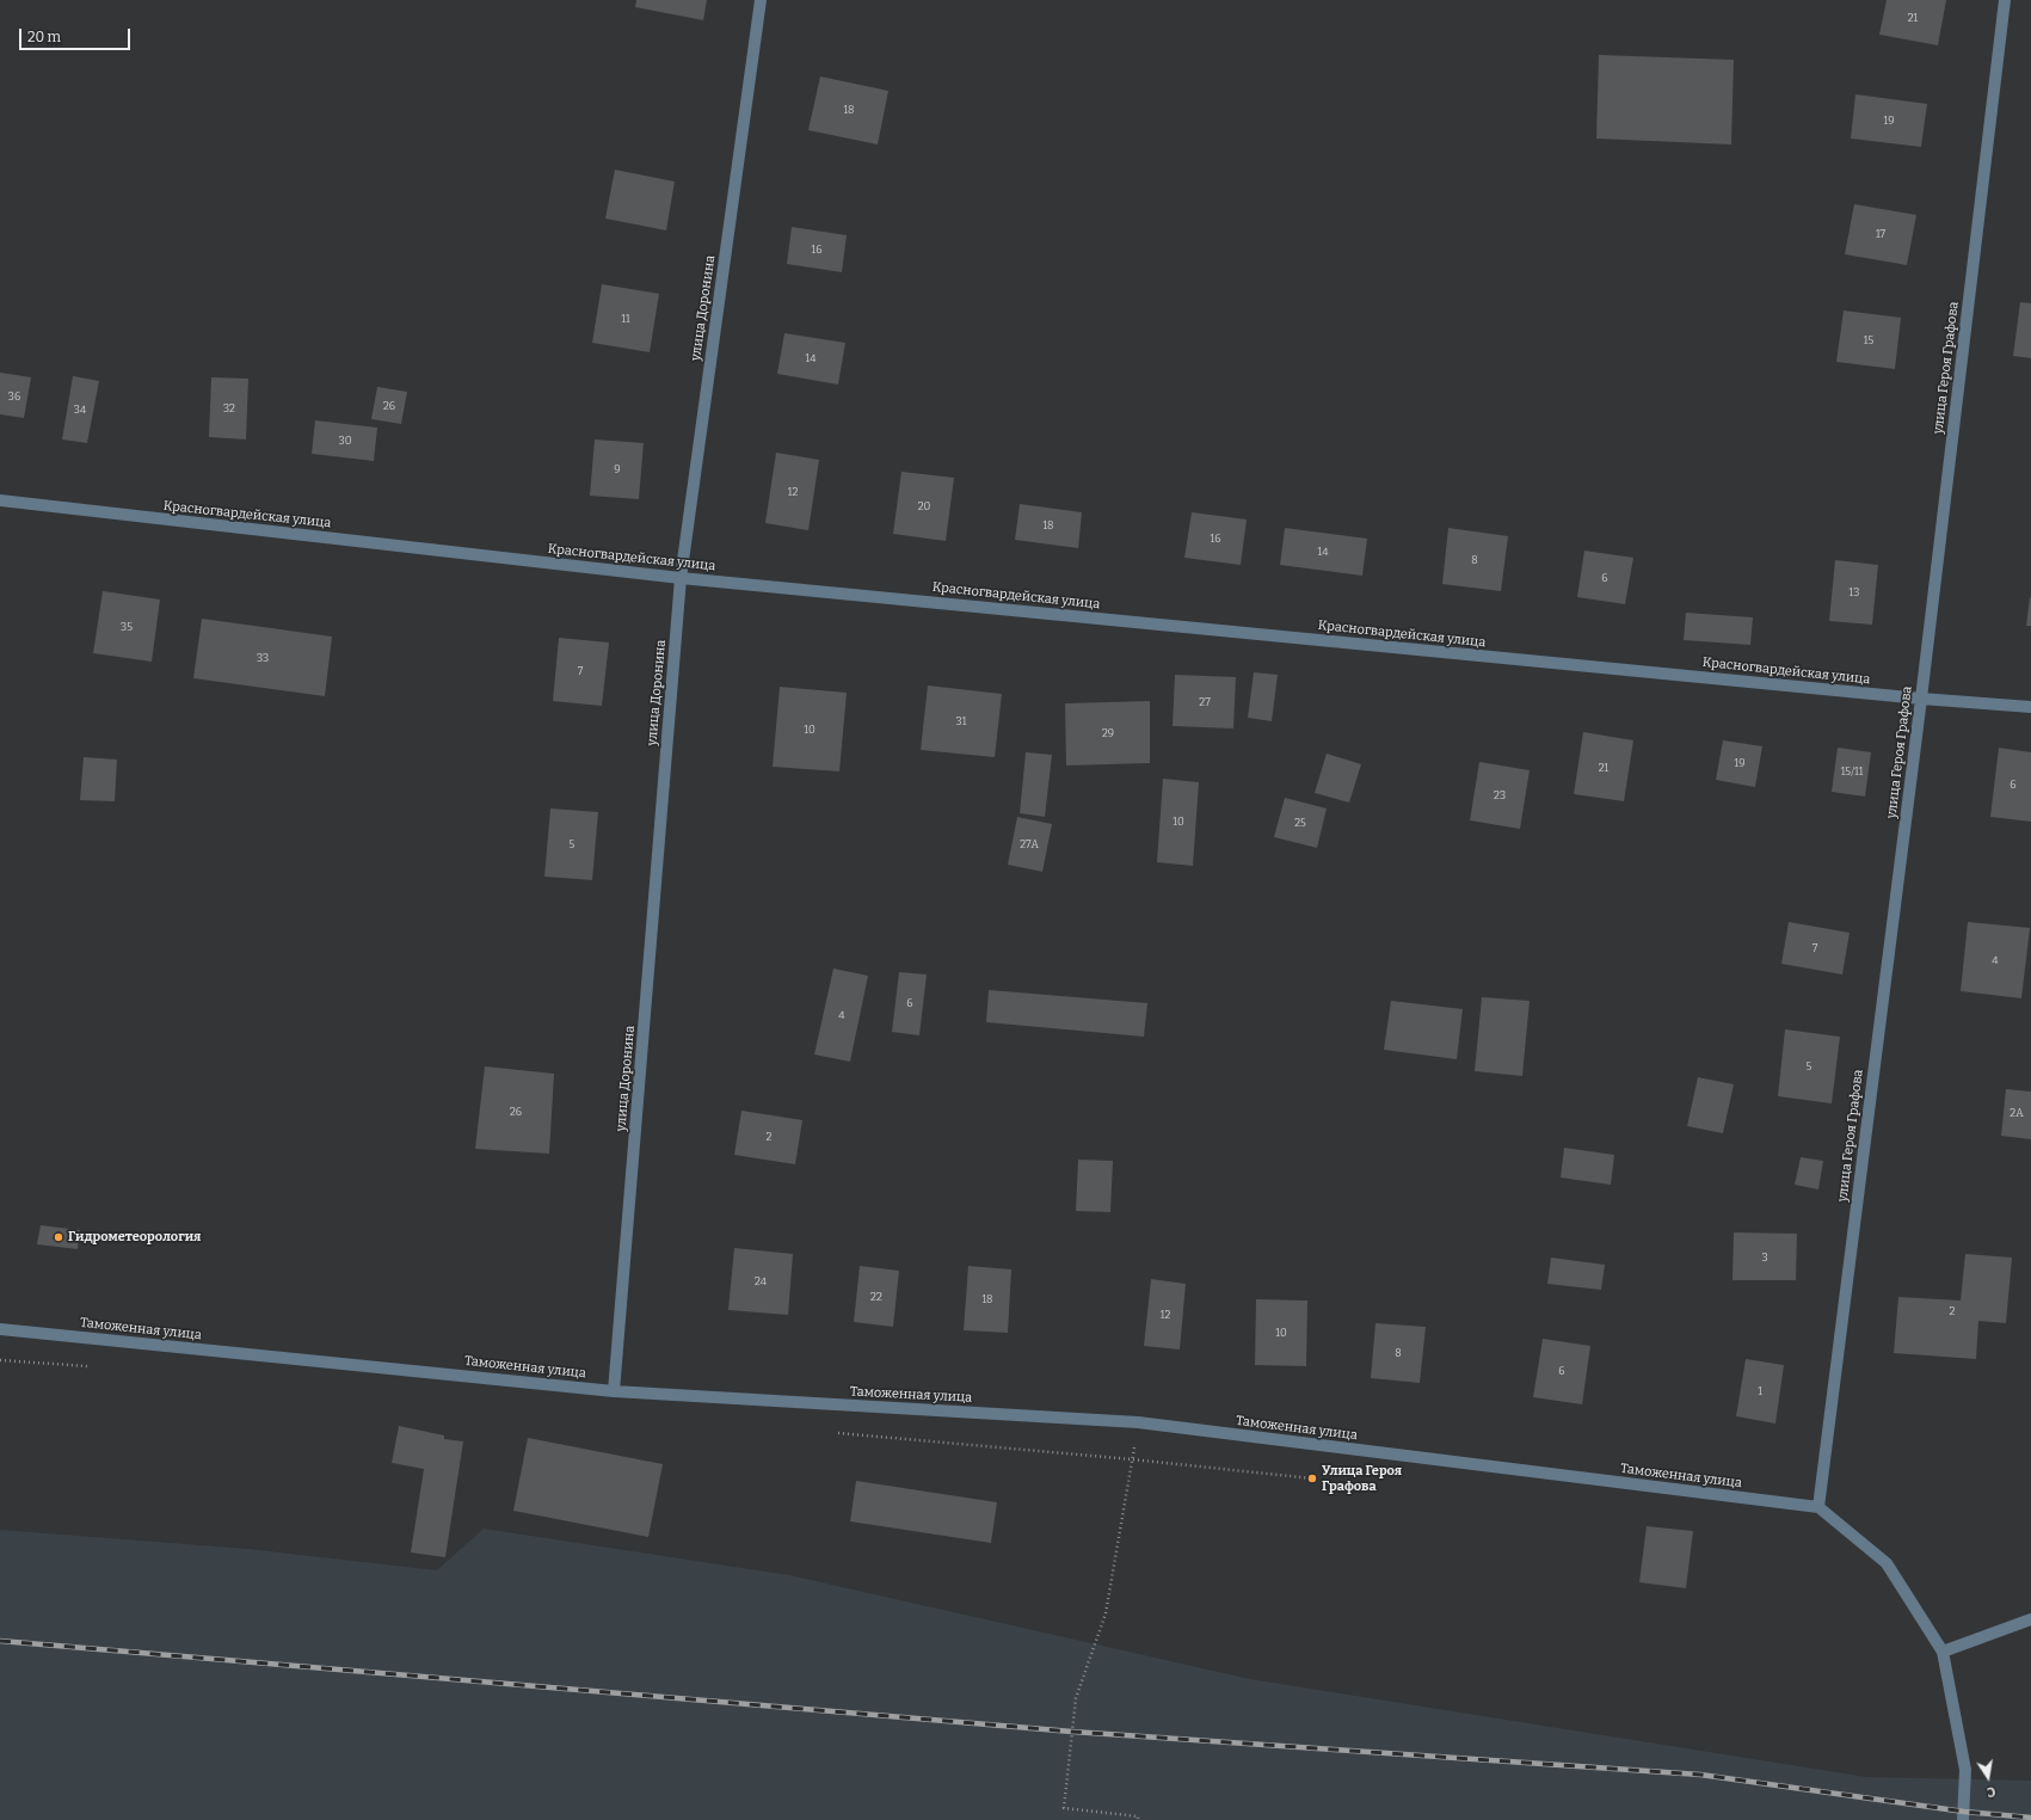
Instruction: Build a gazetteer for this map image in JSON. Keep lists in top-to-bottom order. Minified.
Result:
{"streets":{"street":["улица Доронина","улица Героя Графова","Красногвардейская улица","Таможенная улица"]},"crossings":[["улица Доронина","Красногвардейская улица"],["улица Доронина","Таможенная улица"],["улица Героя Графова","Красногвардейская улица"],["улица Героя Графова","Таможенная улица"]],"places":["Гидрометеорология","Улица Героя Графова"],"house_numbers":["21","18","19","17","16","11","15","14","36","26","32","34","30","9","12","20","18","16","14","8","6","13","35","33","7","27","31","10","29","19","21","15/11","6","23","10","25","5","27А","7","4","6","4","5","26","2А","2","3","24","22","18","2","12","10","8","6","1"],"scale_bar":"20 m","north":"bottom"}
